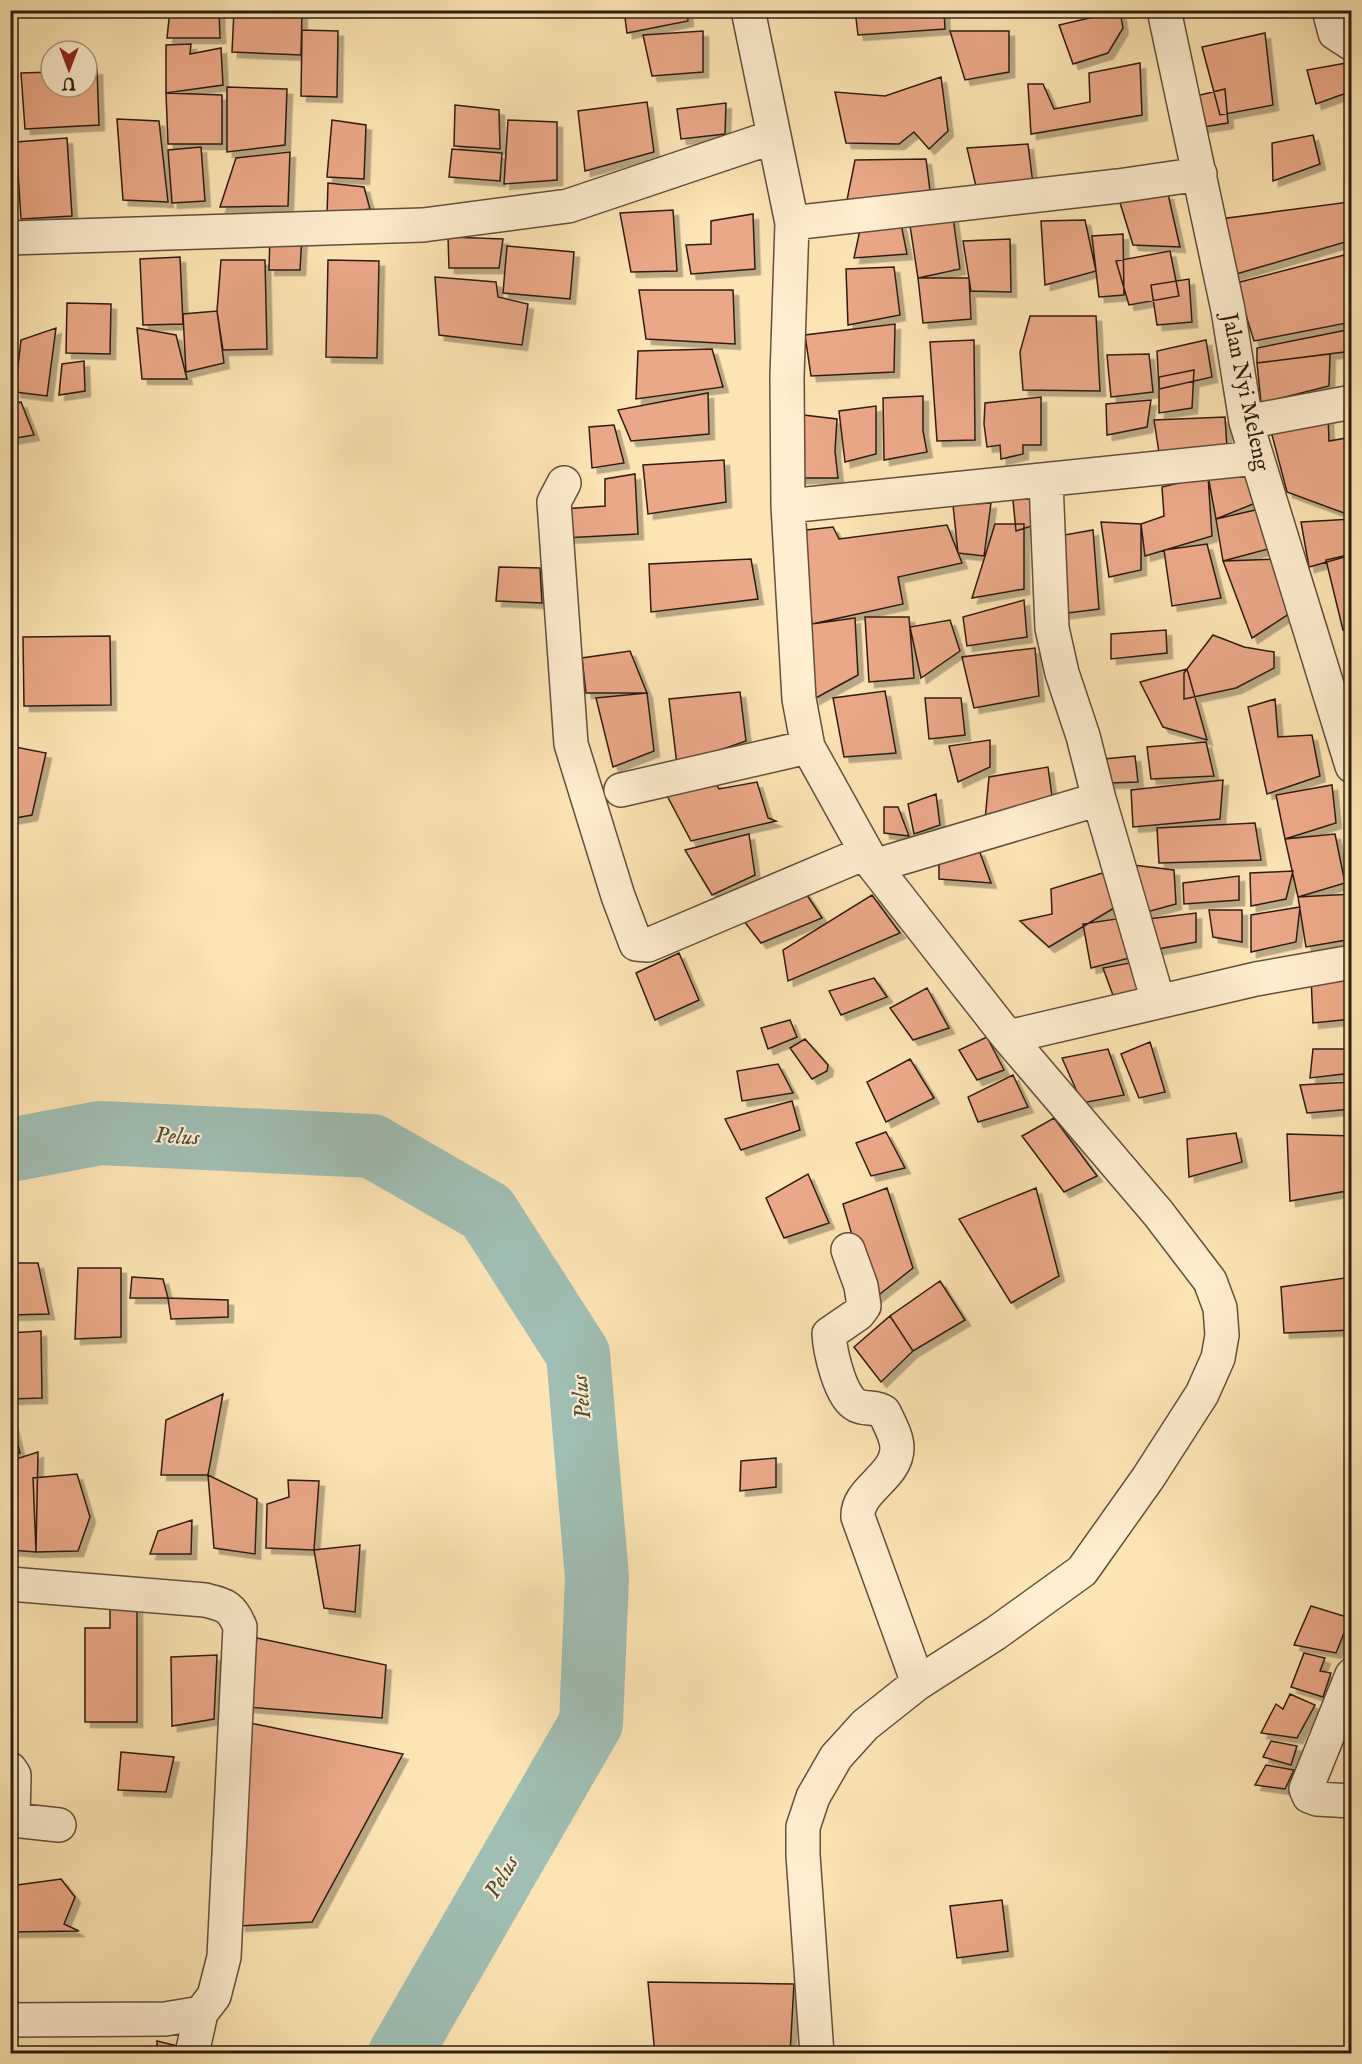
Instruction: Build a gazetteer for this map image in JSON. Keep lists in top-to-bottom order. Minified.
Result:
{"streets":{"street":["Jalan Nyi Meleng"]},"water":["Pelus"],"north":"bottom"}
